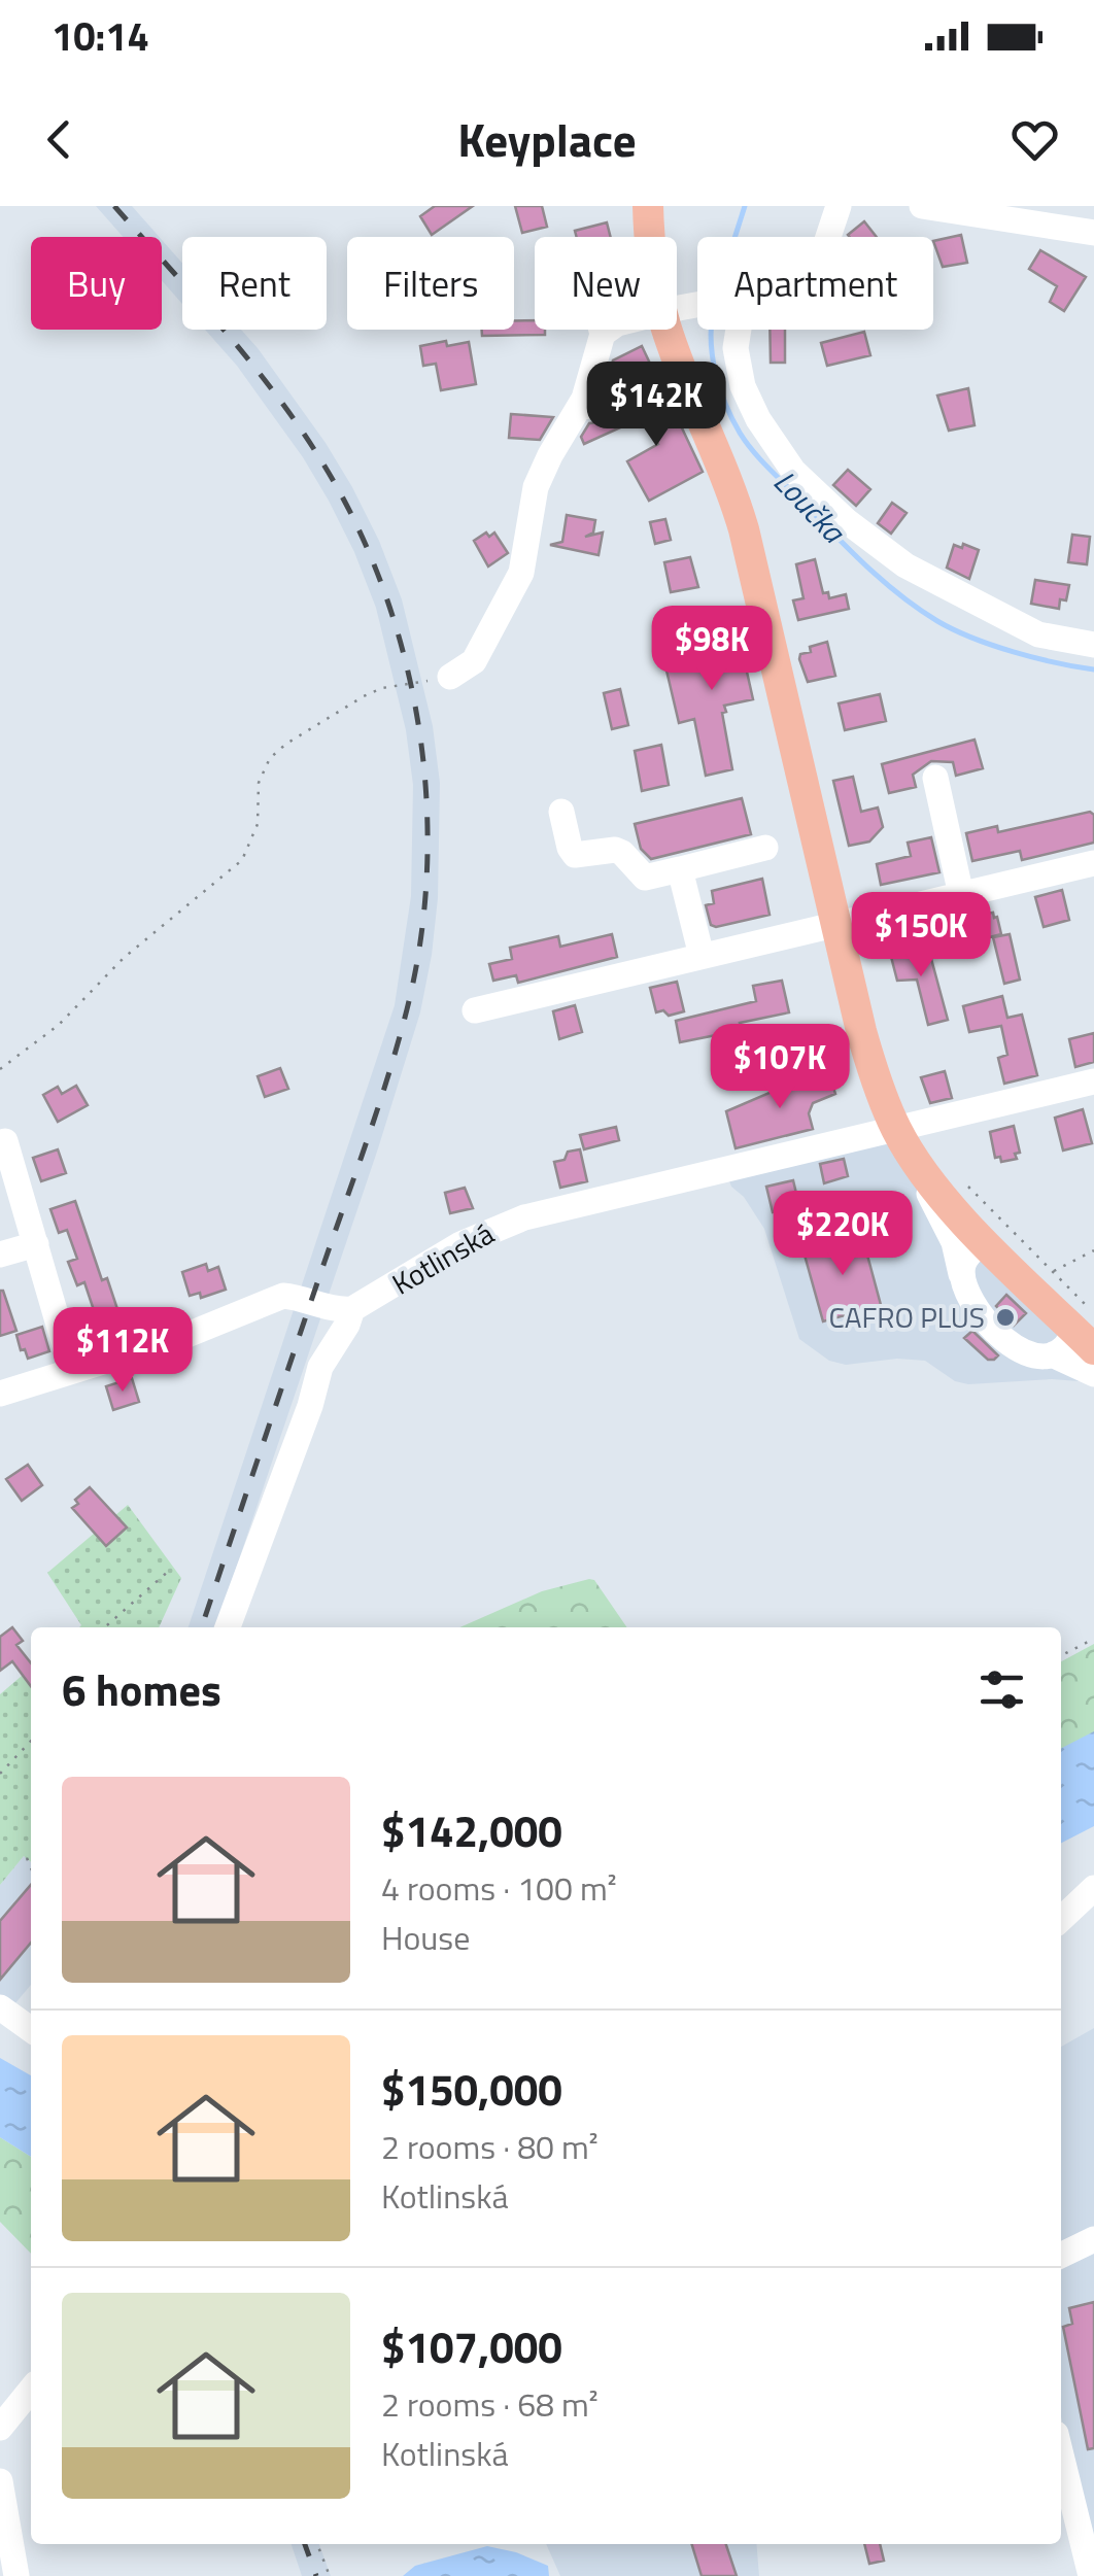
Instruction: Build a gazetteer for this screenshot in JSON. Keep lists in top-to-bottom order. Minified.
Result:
{"streets":{"street":["Kotlinská"]},"water":["Loučka"],"places":["CAFRO PLUS"],"page":{"status":"10:14","header":"Keyplace","chip":["Buy","Rent","Filters","New","Apartment"],"price":["$142K","$98K","$150K","$107K","$220K","$112K"],"heading":"6 homes","list":[{"name":"$142,000","note":"4 rooms · 100 m² · House"},{"name":"$150,000","note":"2 rooms · 80 m² · Kotlinská"},{"name":"$107,000","note":"2 rooms · 68 m² · Kotlinská"}]}}
